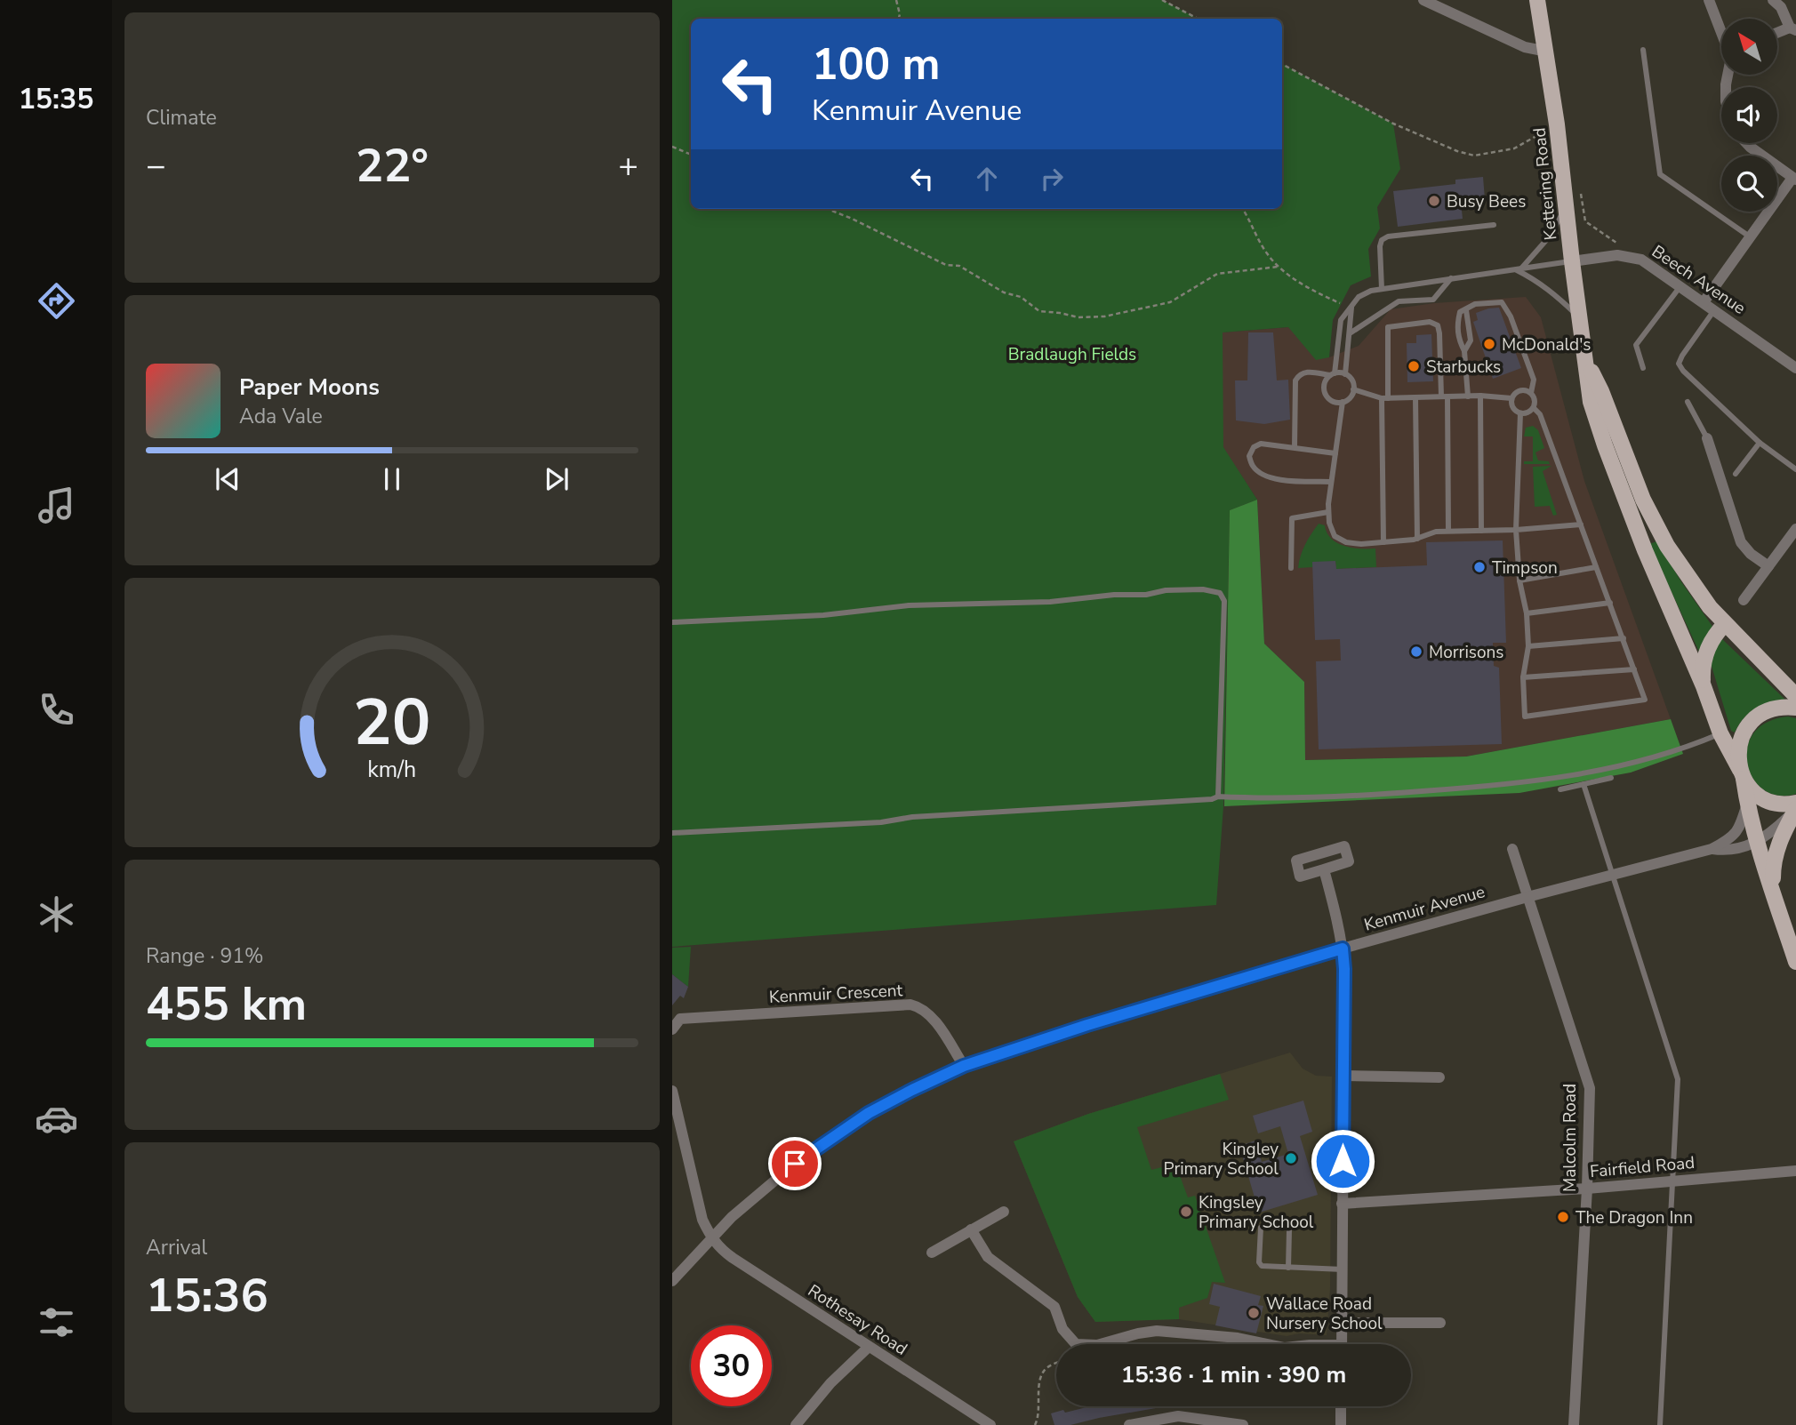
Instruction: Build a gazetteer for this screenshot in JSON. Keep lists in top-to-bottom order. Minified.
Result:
{"streets":{"main road":["Kettering Road"],"street":["Beech Avenue","Kenmuir Avenue","Kenmuir Crescent","Malcolm Road","Fairfield Road","Rothesay Road"]},"crossings":[["Kettering Road","Beech Avenue"],["Kettering Road","Kenmuir Avenue"],["Kenmuir Avenue","Kenmuir Crescent"],["Kenmuir Avenue","Malcolm Road"],["Kenmuir Avenue","Rothesay Road"],["Malcolm Road","Fairfield Road"]],"parks":["Bradlaugh Fields"],"places":["Busy Bees","McDonald's","Starbucks","Timpson","Morrisons","Kingley Primary School","Kingsley Primary School","The Dragon Inn","Wallace Road Nursery School"],"north":"top left","page":{"tabs":"15:35","tile":["Climate",["Range · 91%","455 km"],["Arrival","15:36"]],"turn":["100 m","Kenmuir Avenue"],"heat":["−","22°","+"],"song":["Paper Moons","Ada Vale"],"limit":"30","trip":"15:36 · 1 min · 390 m","gauge":["20","km/h"]}}
